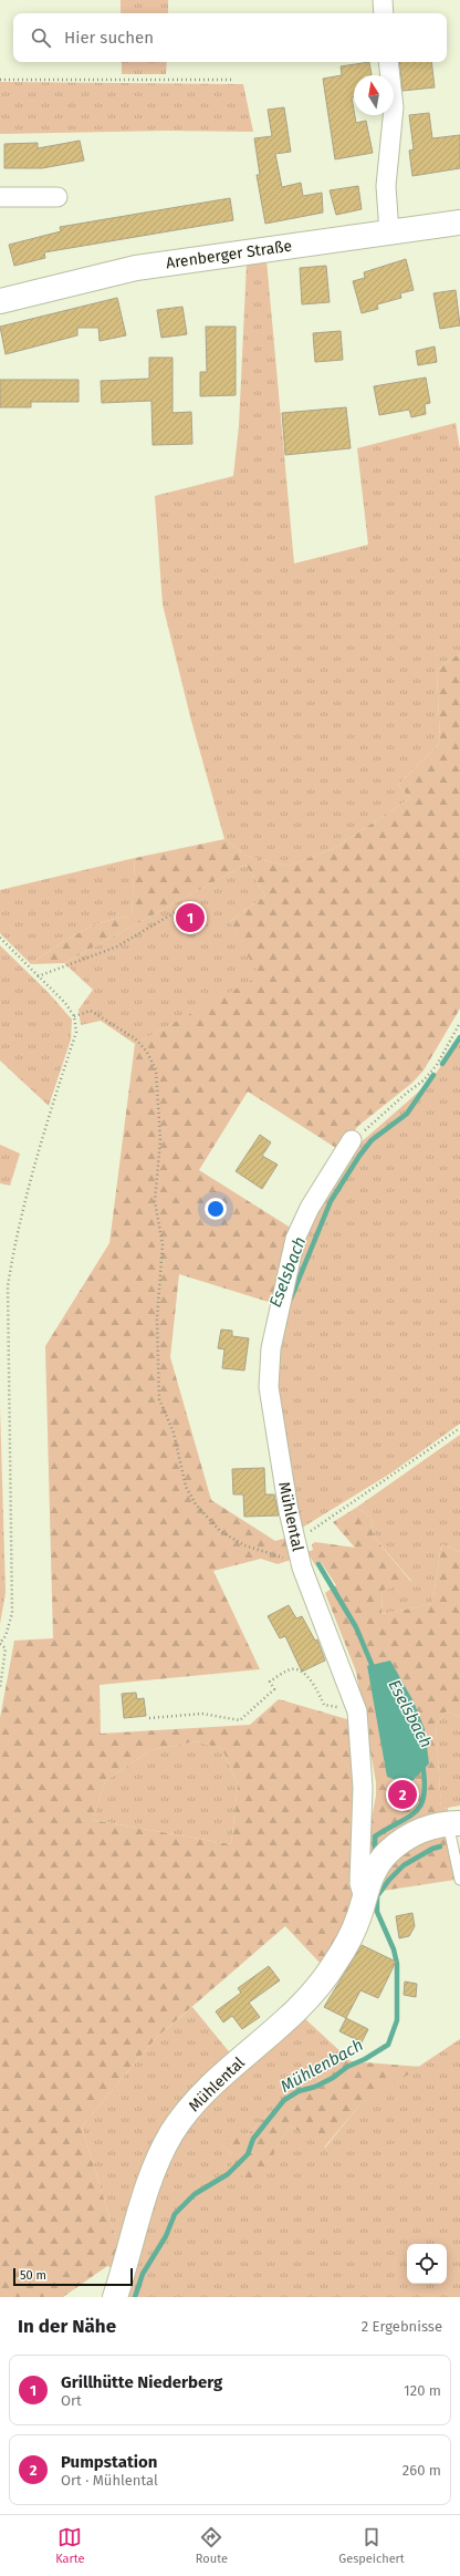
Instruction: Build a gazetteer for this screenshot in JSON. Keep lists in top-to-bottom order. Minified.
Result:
{"streets":{"street":["Arenberger Straße","Mühlental"]},"water":["Eselsbach","Mühlenbach"],"scale_bar":"50 m","north":"top","page":{"search":"Hier suchen","pins":["1","2"],"scale":"50 m","heading":["In der Nähe","2 Ergebnisse"],"list":[{"mark":"1","name":"Grillhütte Niederberg","note":"Ort","value":"120 m"},{"mark":"2","name":"Pumpstation","note":"Ort · Mühlental","value":"260 m"}],"nav":["Karte","Route","Gespeichert"]}}
